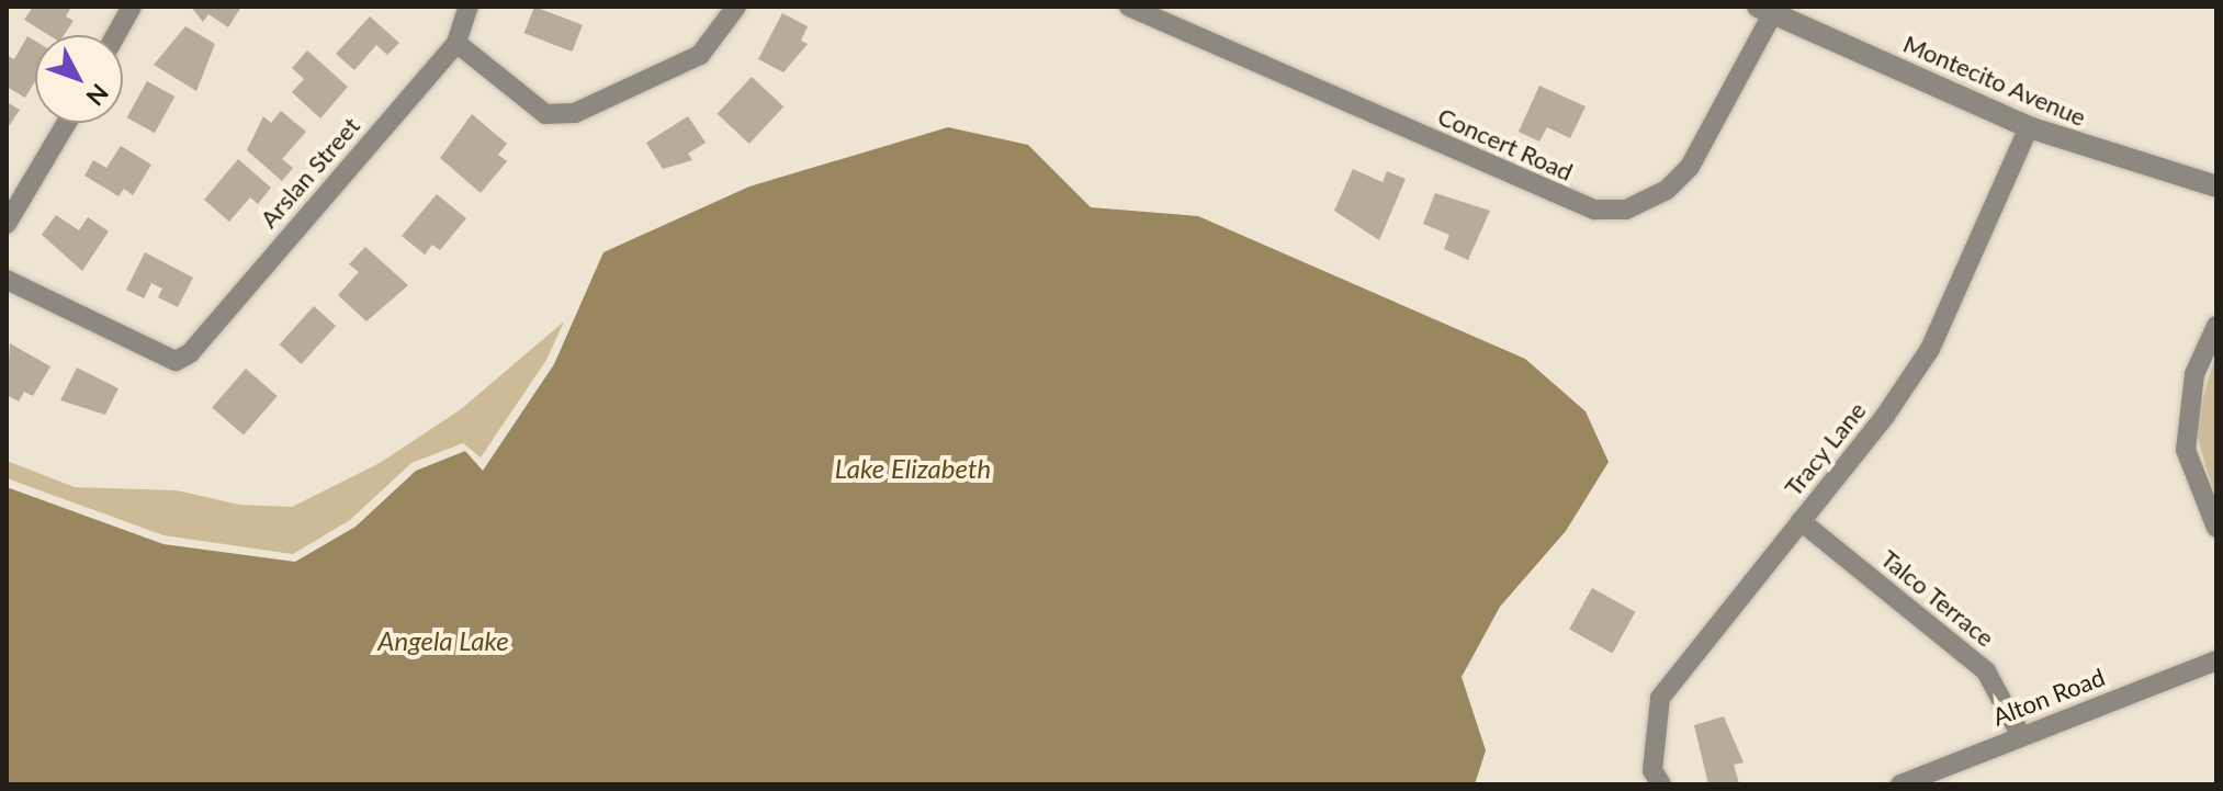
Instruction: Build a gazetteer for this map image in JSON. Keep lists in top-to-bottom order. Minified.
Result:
{"streets":{"street":["Montecito Avenue","Concert Road","Arslan Street","Tracy Lane","Talco Terrace","Alton Road"]},"crossings":[["Montecito Avenue","Concert Road"],["Montecito Avenue","Tracy Lane"],["Tracy Lane","Talco Terrace"],["Talco Terrace","Alton Road"]],"water":["Lake Elizabeth","Angela Lake"],"north":"bottom right"}
